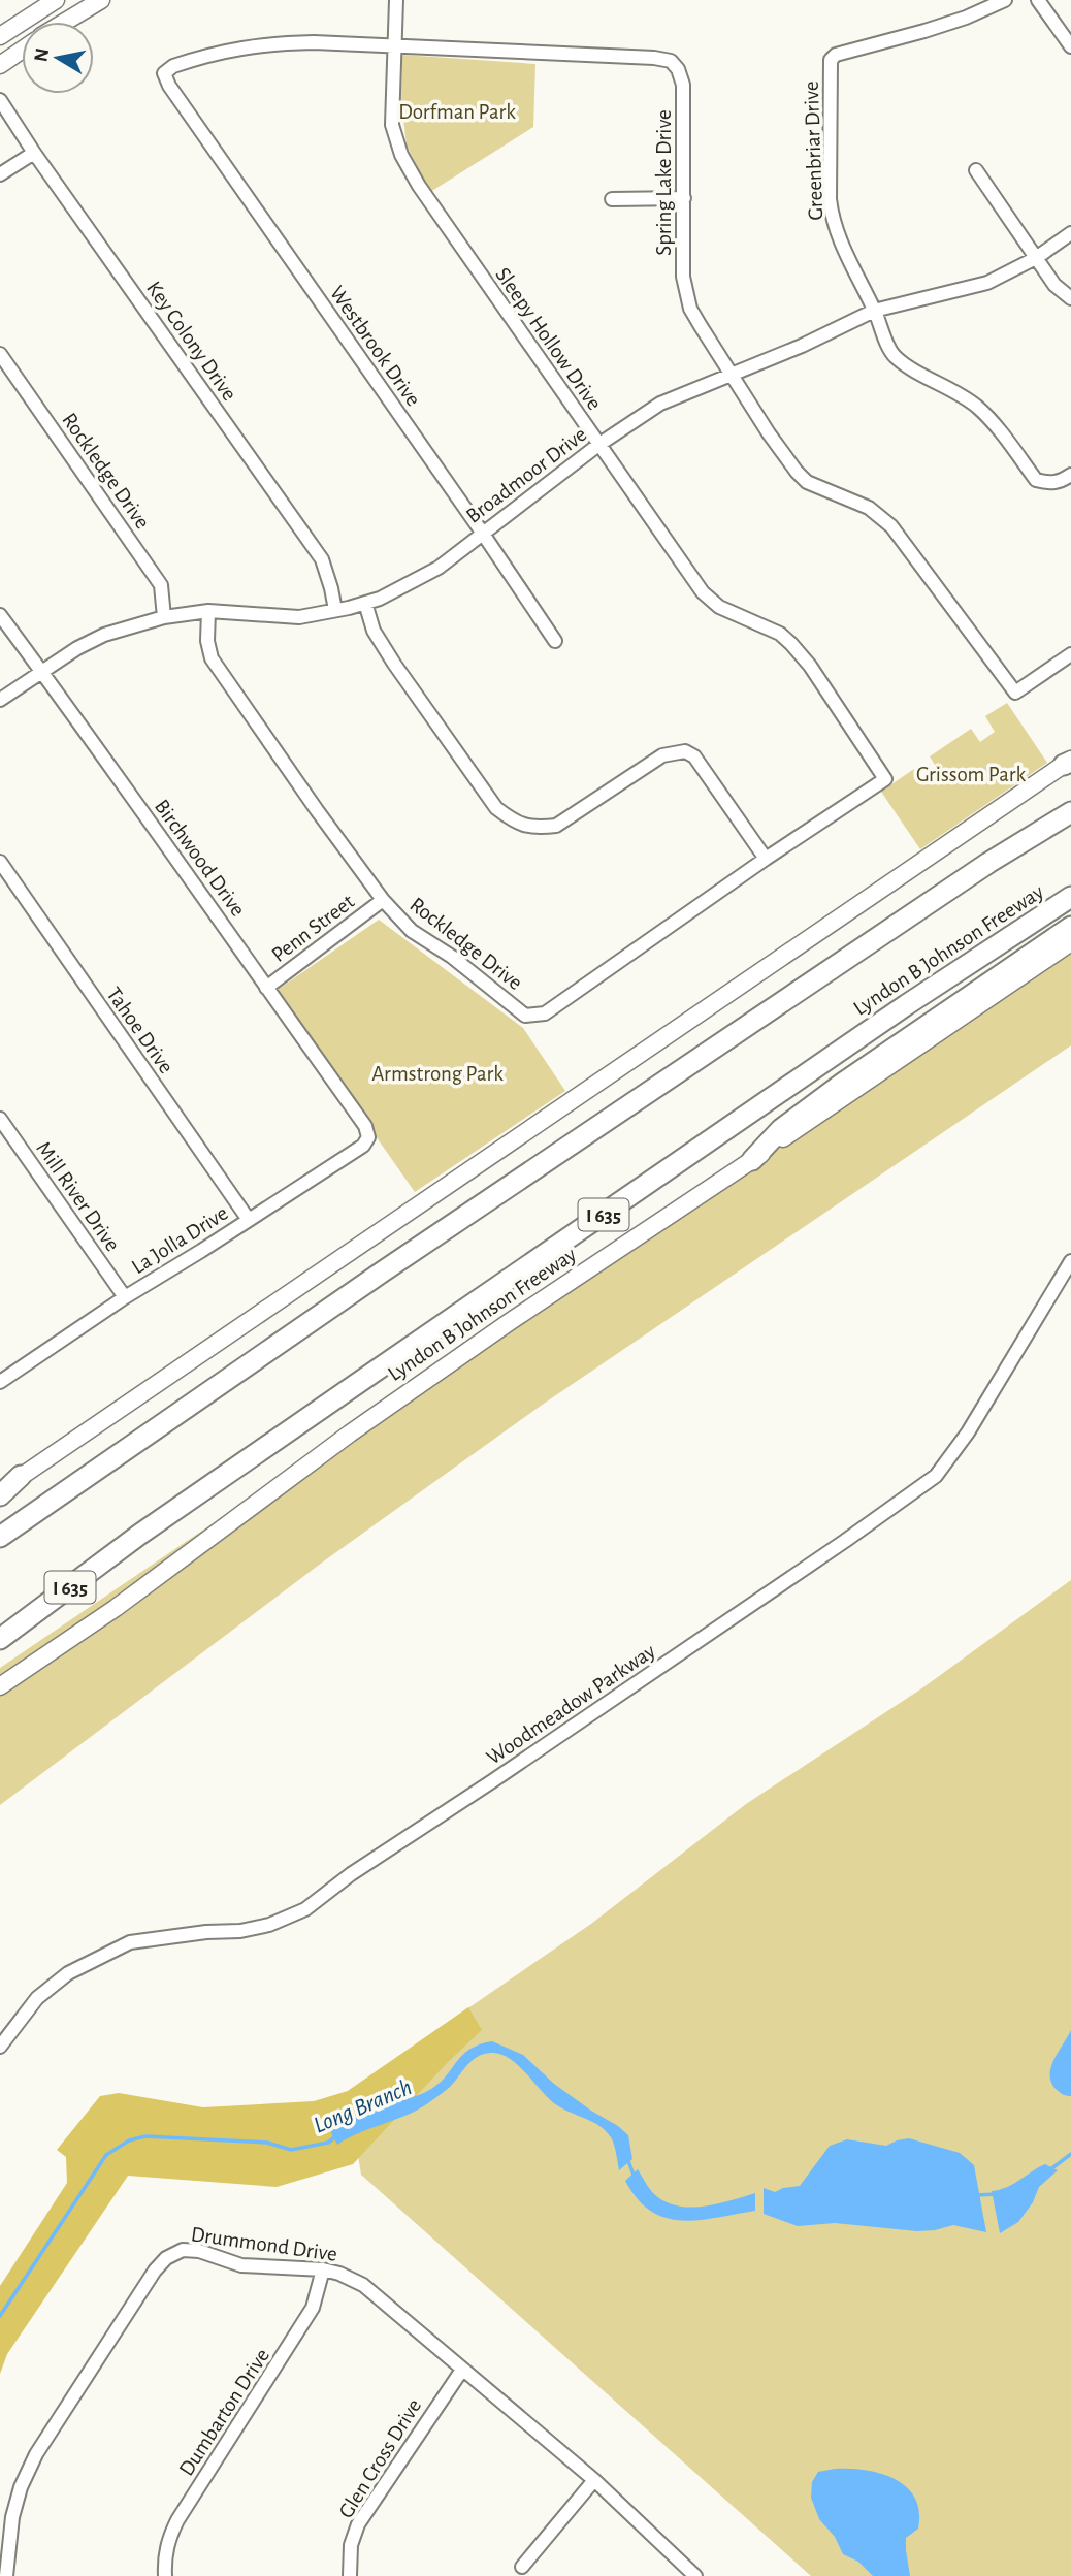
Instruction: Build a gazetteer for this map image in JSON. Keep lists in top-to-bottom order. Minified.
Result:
{"streets":{"highway":["Lyndon B Johnson Freeway","I 635"],"street":["Greenbriar Drive","Spring Lake Drive","Sleepy Hollow Drive","Key Colony Drive","Westbrook Drive","Rockledge Drive","Broadmoor Drive","Birchwood Drive","Penn Street","Tahoe Drive","Mill River Drive","La Jolla Drive","Woodmeadow Parkway","Drummond Drive","Dumbarton Drive","Glen Cross Drive"]},"crossings":[["Greenbriar Drive","Broadmoor Drive"],["Spring Lake Drive","Sleepy Hollow Drive"],["Spring Lake Drive","Westbrook Drive"],["Spring Lake Drive","Broadmoor Drive"],["Sleepy Hollow Drive","Rockledge Drive"],["Sleepy Hollow Drive","Broadmoor Drive"],["Key Colony Drive","Broadmoor Drive"],["Westbrook Drive","Broadmoor Drive"],["Rockledge Drive","Broadmoor Drive"],["Rockledge Drive","Penn Street"],["Broadmoor Drive","Birchwood Drive"],["Birchwood Drive","Penn Street"],["Birchwood Drive","La Jolla Drive"],["Tahoe Drive","La Jolla Drive"],["Mill River Drive","La Jolla Drive"],["Drummond Drive","Dumbarton Drive"],["Drummond Drive","Glen Cross Drive"]],"water":["Long Branch"],"parks":["Dorfman Park","Grissom Park","Armstrong Park"],"north":"left"}
